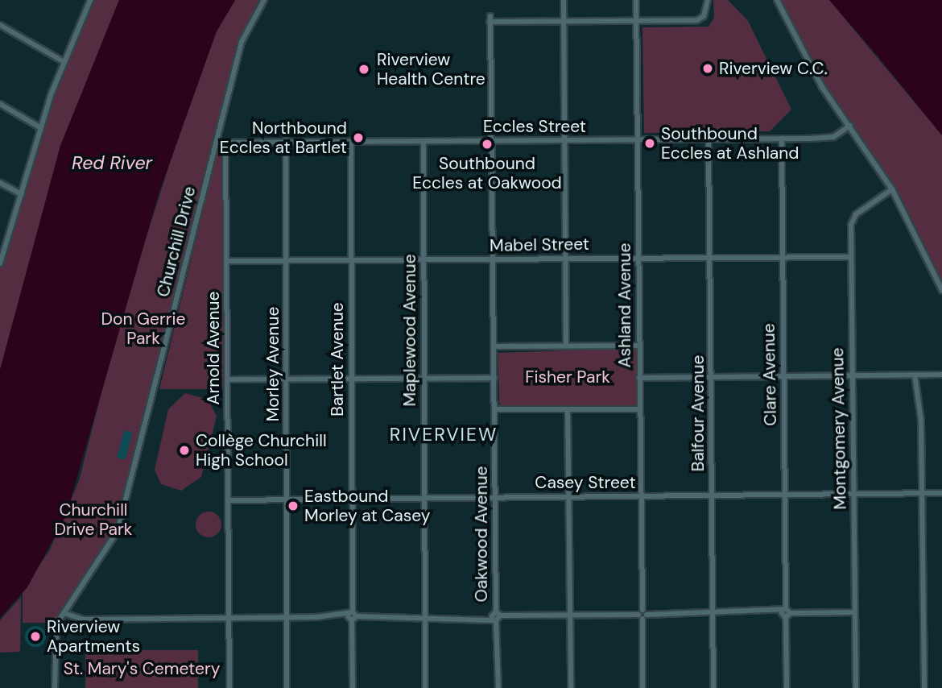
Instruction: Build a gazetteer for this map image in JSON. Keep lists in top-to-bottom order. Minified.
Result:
{"streets":{"street":["Eccles Street","Churchill Drive","Mabel Street","Ashland Avenue","Maplewood Avenue","Arnold Avenue","Bartlet Avenue","Morley Avenue","Clare Avenue","Balfour Avenue","Montgomery Avenue","Casey Street","Oakwood Avenue"]},"crossings":[["Eccles Street","Churchill Drive"],["Eccles Street","Ashland Avenue"],["Eccles Street","Maplewood Avenue"],["Eccles Street","Arnold Avenue"],["Eccles Street","Bartlet Avenue"],["Eccles Street","Morley Avenue"],["Eccles Street","Clare Avenue"],["Eccles Street","Balfour Avenue"],["Eccles Street","Oakwood Avenue"],["Mabel Street","Ashland Avenue"],["Mabel Street","Maplewood Avenue"],["Mabel Street","Arnold Avenue"],["Mabel Street","Bartlet Avenue"],["Mabel Street","Morley Avenue"],["Mabel Street","Clare Avenue"],["Mabel Street","Balfour Avenue"],["Mabel Street","Montgomery Avenue"],["Mabel Street","Oakwood Avenue"],["Ashland Avenue","Casey Street"],["Maplewood Avenue","Casey Street"],["Arnold Avenue","Casey Street"],["Bartlet Avenue","Casey Street"],["Morley Avenue","Casey Street"],["Clare Avenue","Casey Street"],["Balfour Avenue","Casey Street"],["Montgomery Avenue","Casey Street"],["Casey Street","Oakwood Avenue"]],"districts":["RIVERVIEW"],"water":["Red River"],"parks":["Don Gerrie Park","Fisher Park","Churchill Drive Park","St. Mary's Cemetery"],"places":["Riverview C.C.","Riverview Health Centre","Northbound Eccles at Bartlet","Southbound Eccles at Ashland","Southbound Eccles at Oakwood","Collège Churchill High School","Eastbound Morley at Casey","Riverview Apartments"]}
